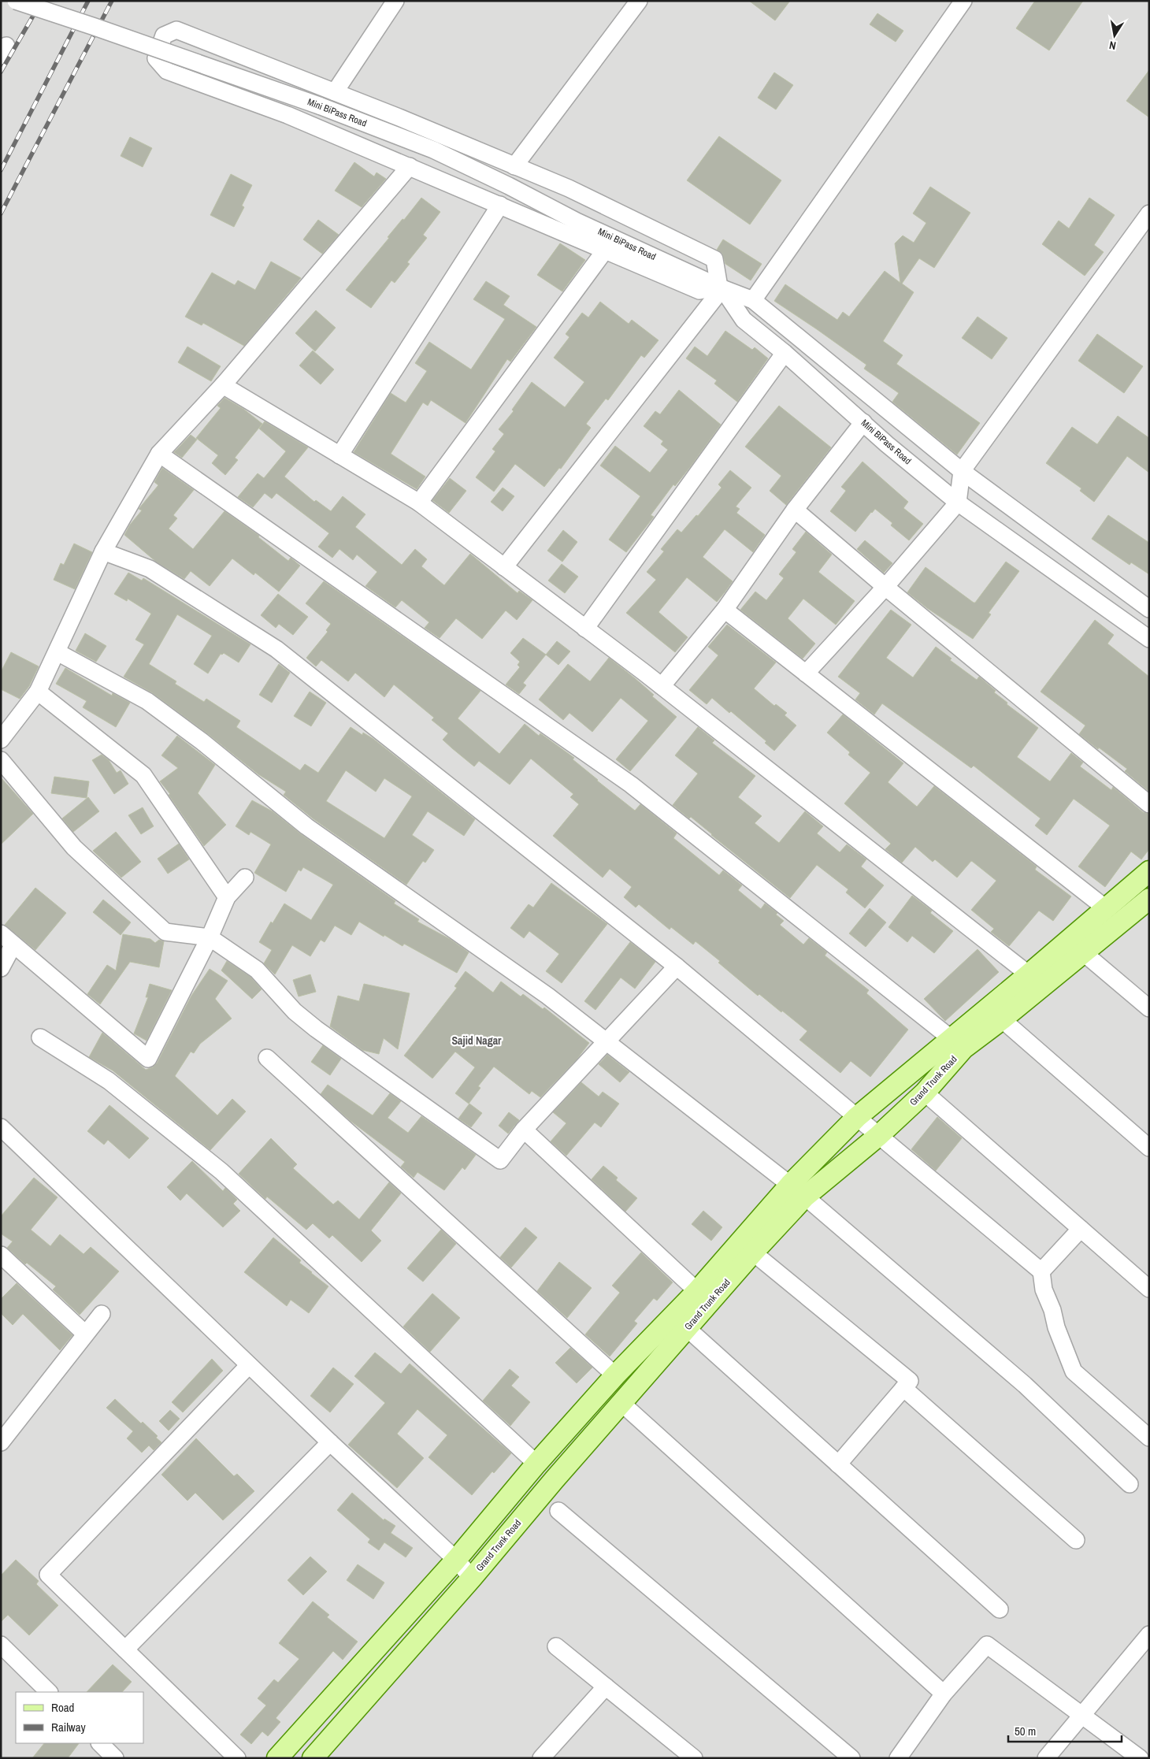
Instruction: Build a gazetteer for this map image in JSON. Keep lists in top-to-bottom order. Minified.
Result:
{"streets":{"main road":["Grand Trunk Road"],"street":["Mini BiPass Road"]},"districts":["Sajid Nagar"],"legend":["Road","Railway"],"scale_bar":"50 m","north":"bottom"}
